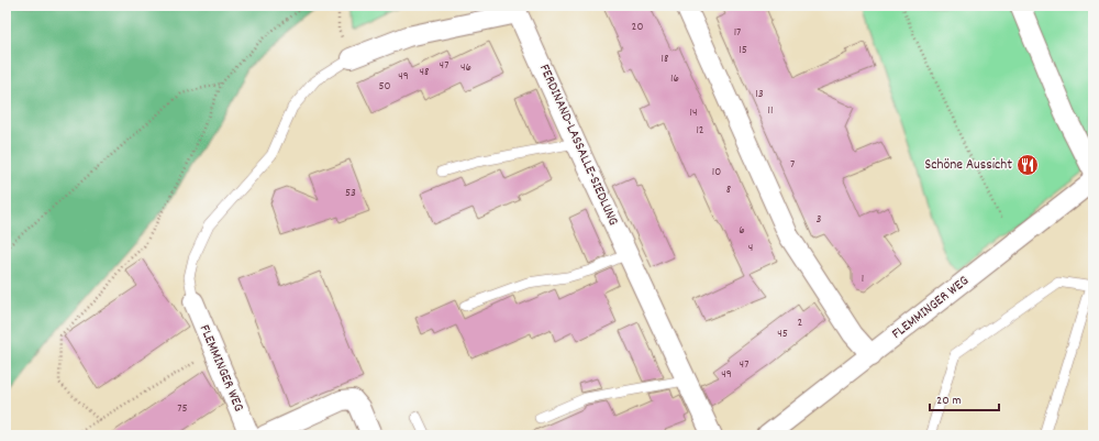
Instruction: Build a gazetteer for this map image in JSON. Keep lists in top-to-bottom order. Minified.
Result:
{"streets":{"street":["FERDINAND-LASSALLE-SIEDLUNG","FLEMMINGER WEG"]},"places":{"restaurant":["Schöne Aussicht"]},"house_numbers":["20","17","15","18","47","46","48","49","16","50","13","11","14","12","7","10","8","53","3","6","4","1","2","45","47","49","75"],"scale_bar":"20 m"}
